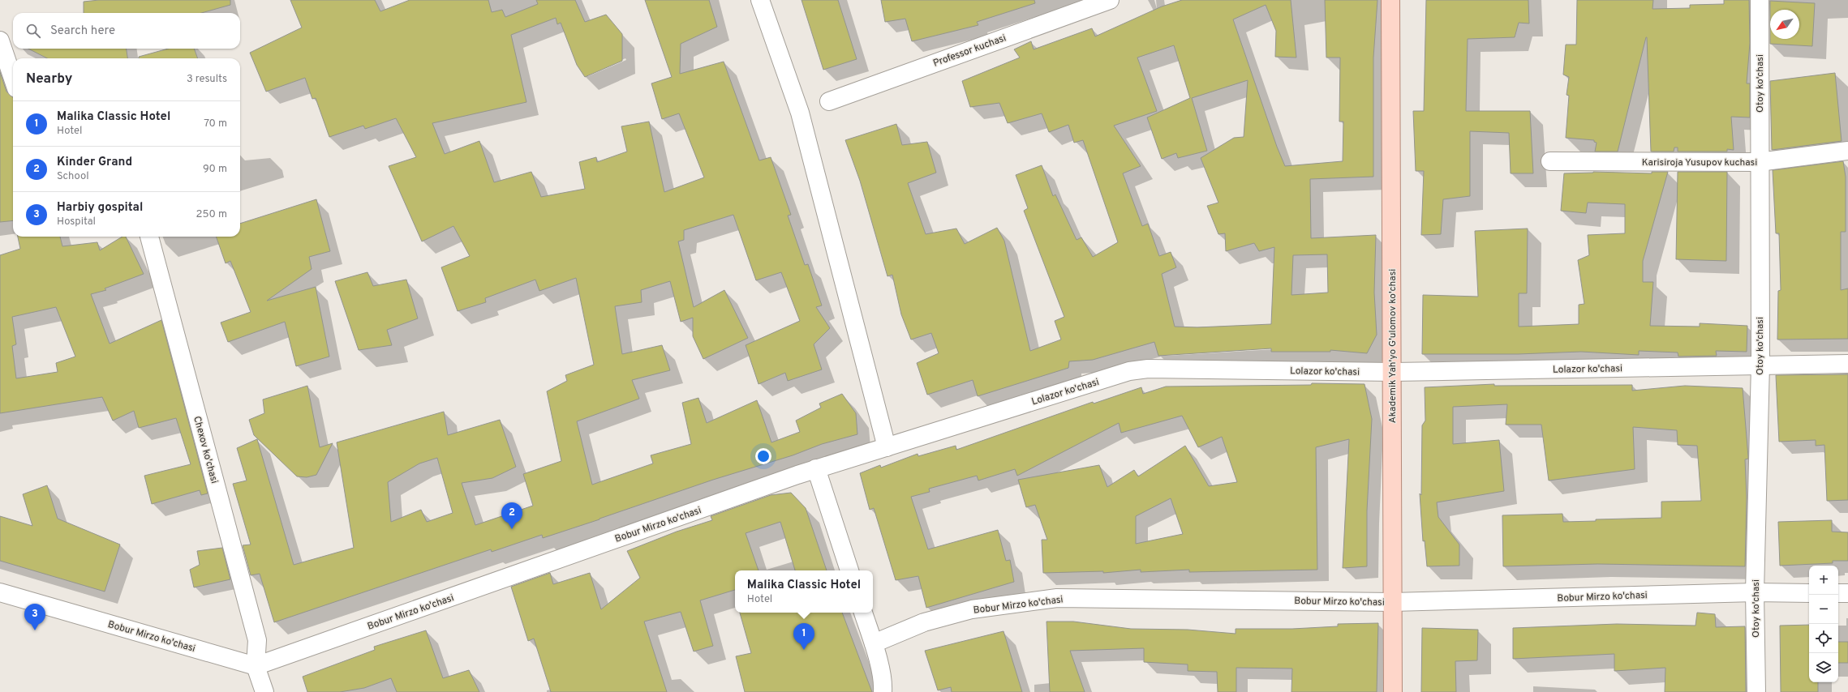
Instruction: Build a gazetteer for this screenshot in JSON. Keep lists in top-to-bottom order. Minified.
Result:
{"streets":{"main road":["Akademik Yah'yo G'ulomov ko'chasi"],"street":["Professor kuchasi","Otoy ko'chasi","Karisiroja Yusupov kuchasi","Lolazor ko'chasi","Chexov ko'chasi","Bobur Mirzo ko'chasi"]},"crossings":[["Otoy ko'chasi","Karisiroja Yusupov kuchasi"],["Otoy ko'chasi","Lolazor ko'chasi"],["Otoy ko'chasi","Bobur Mirzo ko'chasi"],["Akademik Yah'yo G'ulomov ko'chasi","Lolazor ko'chasi"],["Akademik Yah'yo G'ulomov ko'chasi","Bobur Mirzo ko'chasi"],["Lolazor ko'chasi","Bobur Mirzo ko'chasi"],["Chexov ko'chasi","Bobur Mirzo ko'chasi"]],"north":"bottom left","page":{"search":"Search here","heading":["Nearby","3 results"],"list":[{"mark":"1","name":"Malika Classic Hotel","note":"Hotel","value":"70 m"},{"mark":"2","name":"Kinder Grand","note":"School","value":"90 m"},{"mark":"3","name":"Harbiy gospital","note":"Hospital","value":"250 m"}],"pins":["2","3","1"],"map_buttons":["+","−"],"popup":["Malika Classic Hotel","Hotel"]}}
